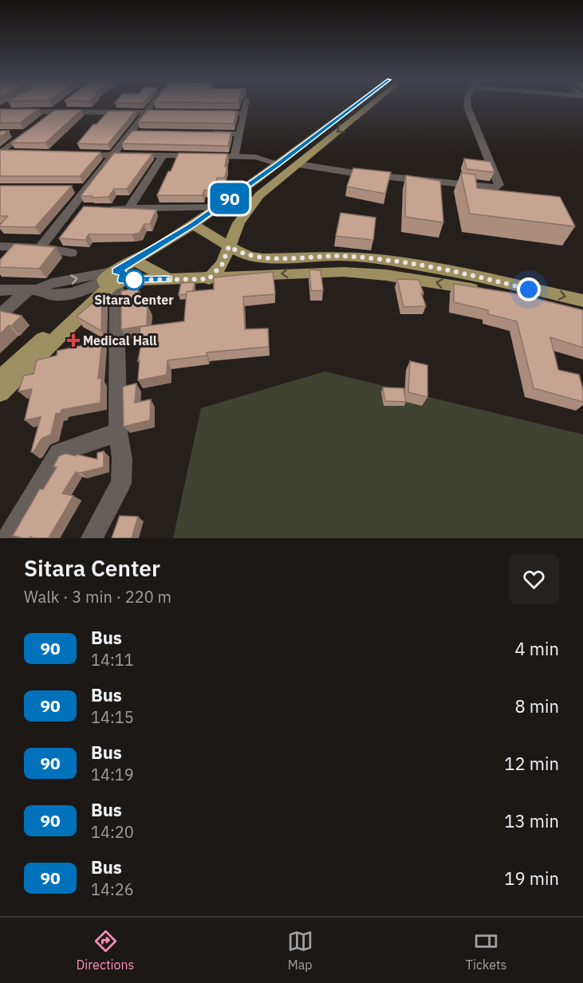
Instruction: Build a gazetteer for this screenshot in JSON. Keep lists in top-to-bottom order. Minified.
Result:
{"places":{"other":["Sitara Center"],"health":["Medical Hall"]},"lines":["bus line 90"],"page":{"on_map":"90","heading":["Sitara Center","Walk · 3 min · 220 m"],"list":[{"mark":"90","name":"Bus","note":"14:11","value":"4 min"},{"mark":"90","name":"Bus","note":"14:15","value":"8 min"},{"mark":"90","name":"Bus","note":"14:19","value":"12 min"},{"mark":"90","name":"Bus","note":"14:20","value":"13 min"},{"mark":"90","name":"Bus","note":"14:26","value":"19 min"}],"tabs":["Directions","Map","Tickets"]}}
